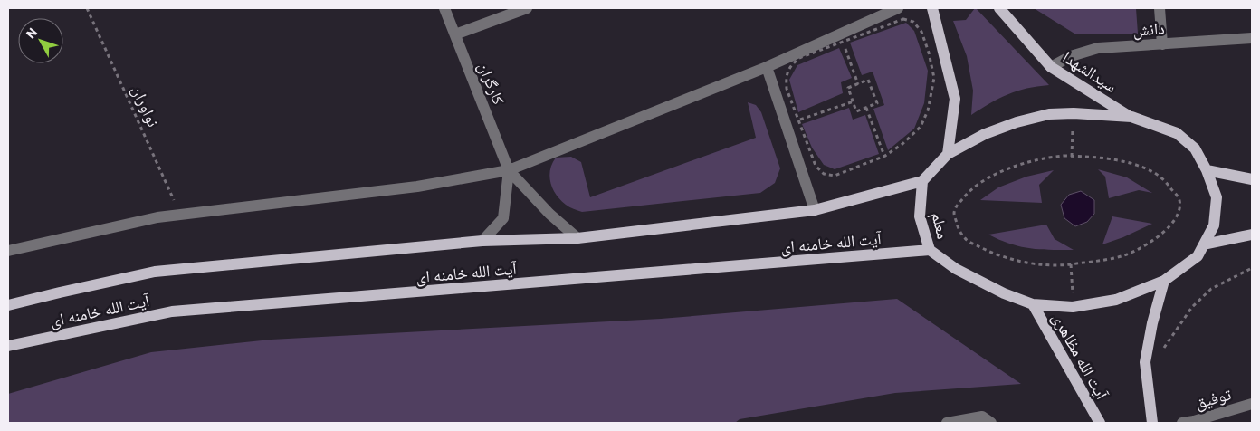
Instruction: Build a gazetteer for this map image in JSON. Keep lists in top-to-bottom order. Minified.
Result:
{"streets":{"main road":["سیدالشهدا","معلم","آیت الله خامنه ای","آیت الله مظاهری"],"street":["دانش","کارگران","توفیق"],"path":["نواوران"]},"crossings":[["دانش","سیدالشهدا"],["سیدالشهدا","معلم"],["معلم","آیت الله خامنه ای"],["معلم","آیت الله مظاهری"]],"north":"top left"}
